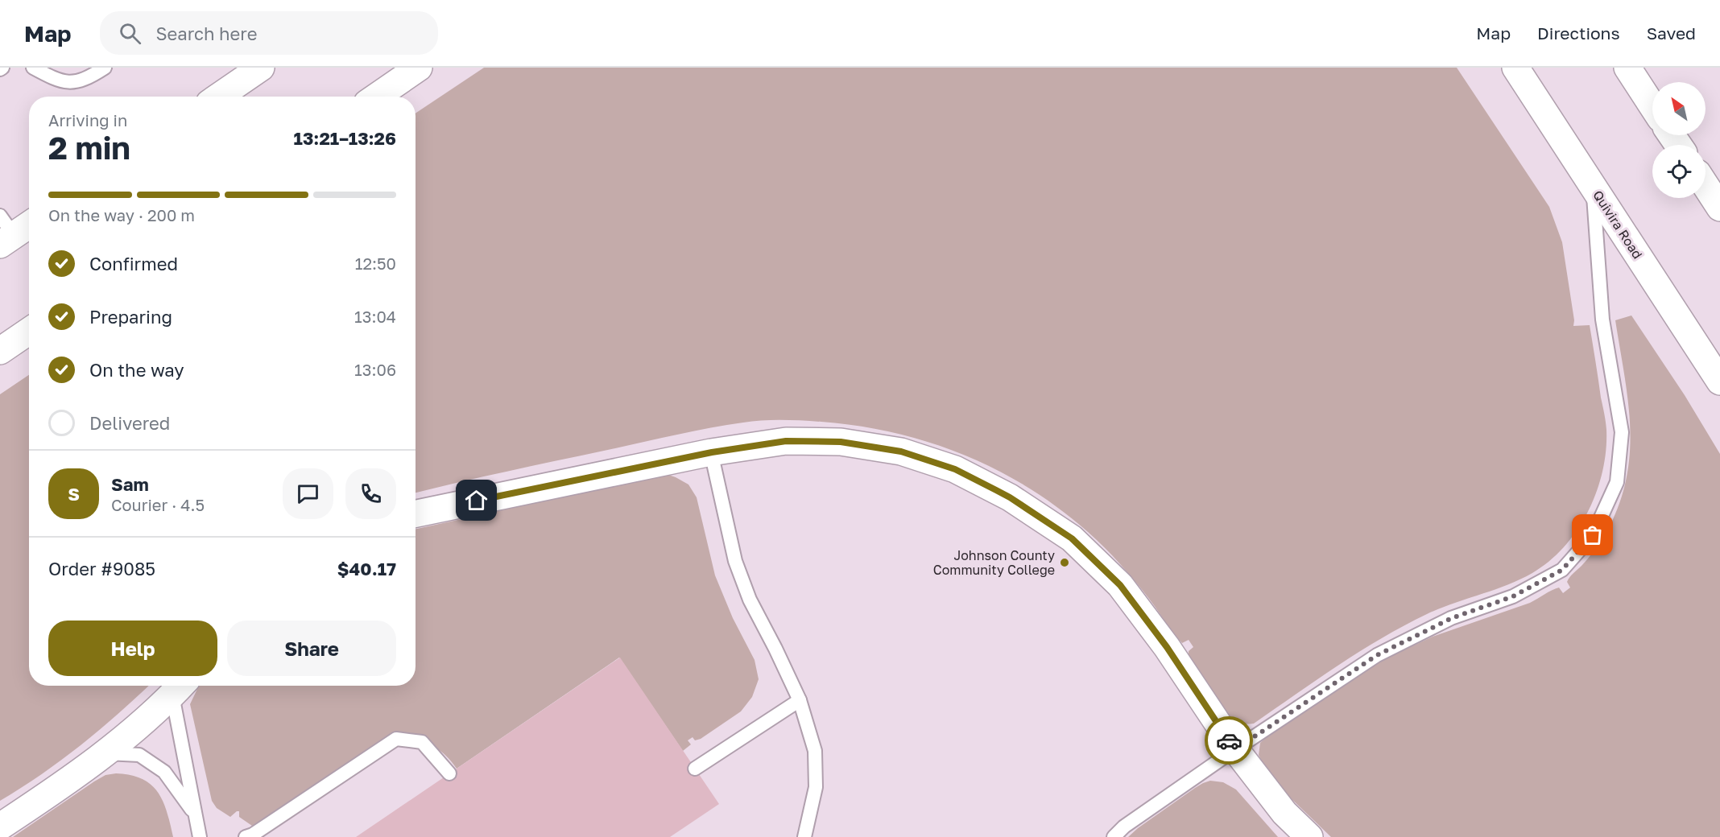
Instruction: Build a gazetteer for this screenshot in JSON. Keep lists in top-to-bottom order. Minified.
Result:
{"streets":{"street":["Quivira Road"]},"places":["Johnson County Community College"],"north":"top left","page":{"header":"Map","search":"Search here","nav":["Map","Directions","Saved"],"heading":["2 min","Arriving in","13:21–13:26"],"panel":["Sam","Courier · 4.5","Order #9085","$40.17"],"bar":"On the way · 200 m","list":[["Confirmed","12:50"],["Preparing","13:04"],["On the way","13:06"],"Delivered"],"round":"S","buttons":["Help","Share"]}}
